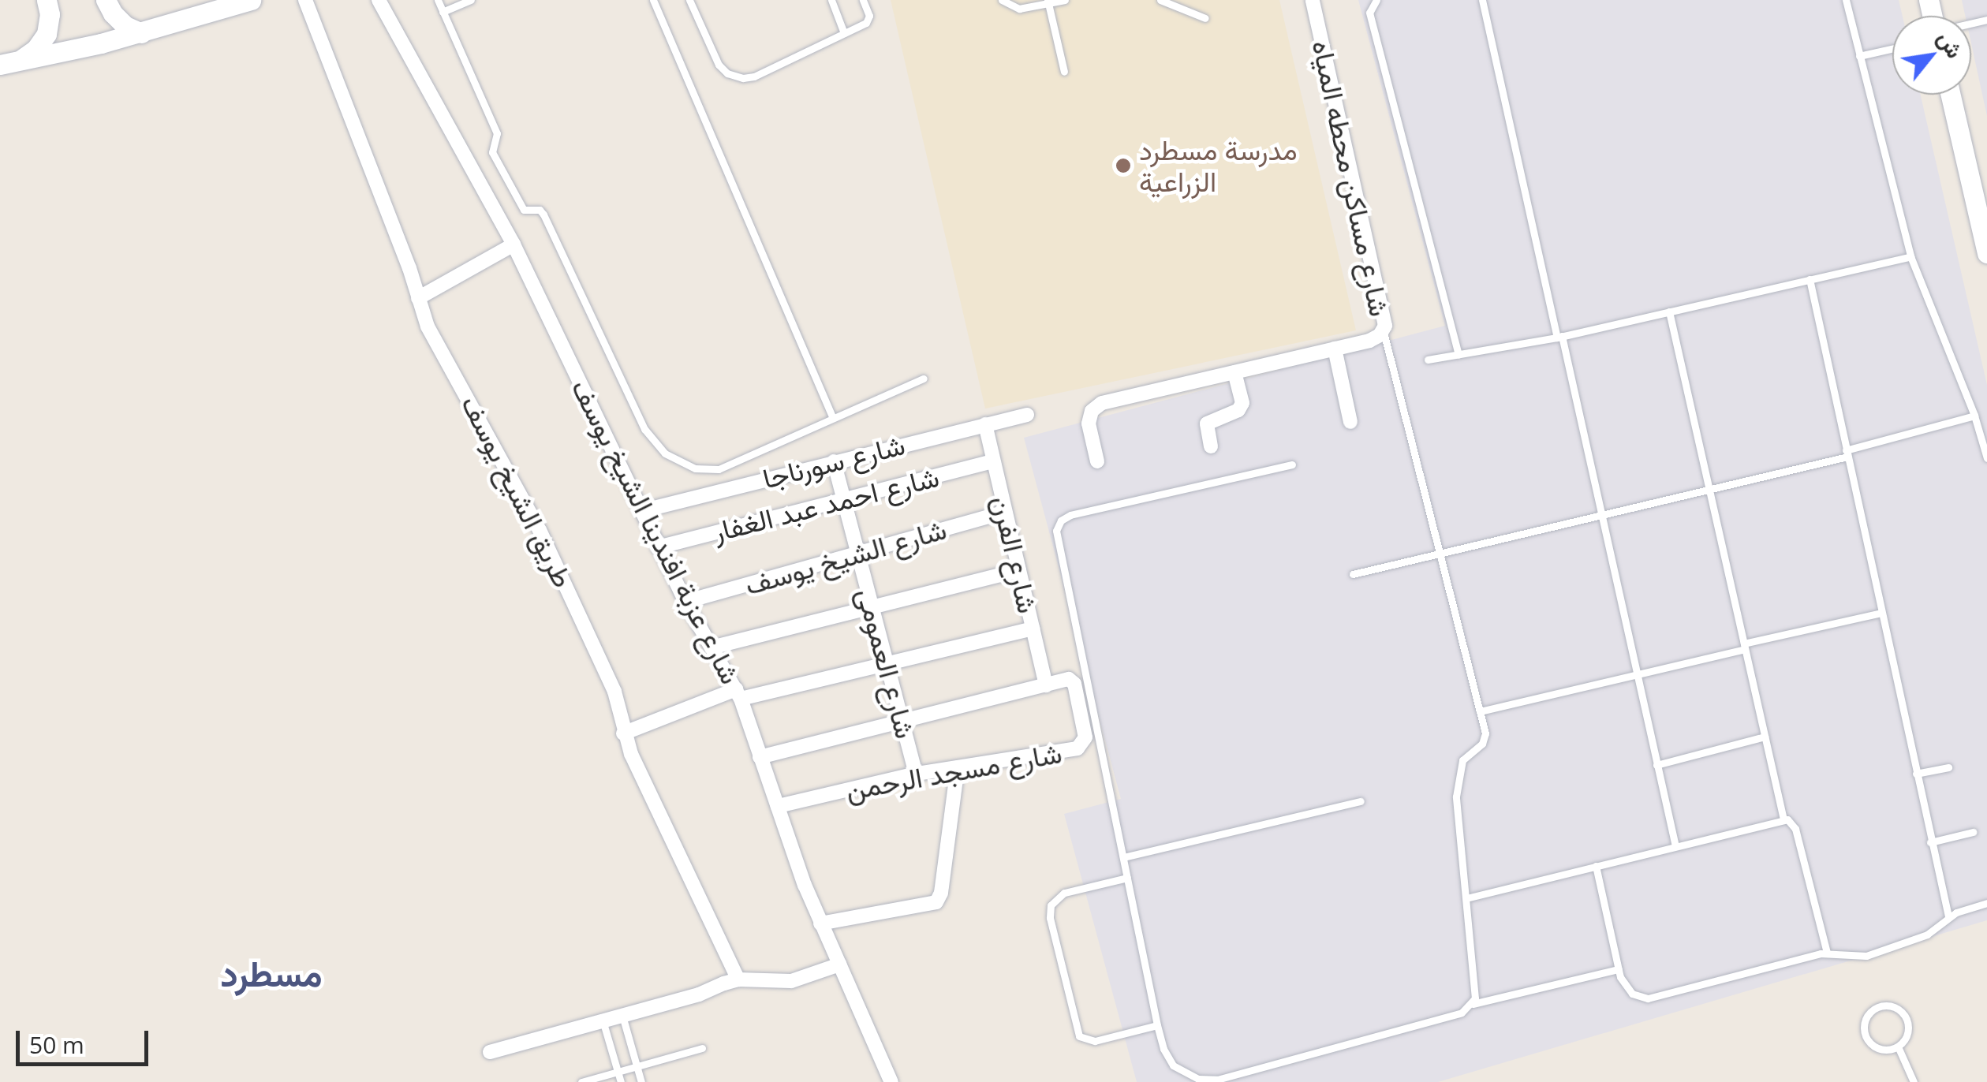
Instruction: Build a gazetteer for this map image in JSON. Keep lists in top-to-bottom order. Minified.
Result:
{"streets":{"street":["شارع مساكن محطه المياه","شارع سورناجا","طريق الشيخ يوسف","شارع احمد عبد الغفار","شارع عزبة افندينا الشيخ يوسف","شارع الفرن","شارع الشيخ يوسف","شارع العمومى","شارع مسجد الرحمن"]},"crossings":[["شارع سورناجا","شارع عزبة افندينا الشيخ يوسف"],["شارع سورناجا","شارع الفرن"],["شارع سورناجا","شارع العمومى"],["شارع احمد عبد الغفار","شارع عزبة افندينا الشيخ يوسف"],["شارع احمد عبد الغفار","شارع الفرن"],["شارع احمد عبد الغفار","شارع العمومى"],["شارع عزبة افندينا الشيخ يوسف","شارع الشيخ يوسف"],["شارع عزبة افندينا الشيخ يوسف","شارع مسجد الرحمن"],["شارع الفرن","شارع الشيخ يوسف"],["شارع الفرن","شارع مسجد الرحمن"],["شارع الشيخ يوسف","شارع العمومى"],["شارع العمومى","شارع مسجد الرحمن"]],"districts":["مسطرد"],"places":["مدرسة مسطرد الزراعية"],"scale_bar":"50 m","north":"top right"}
